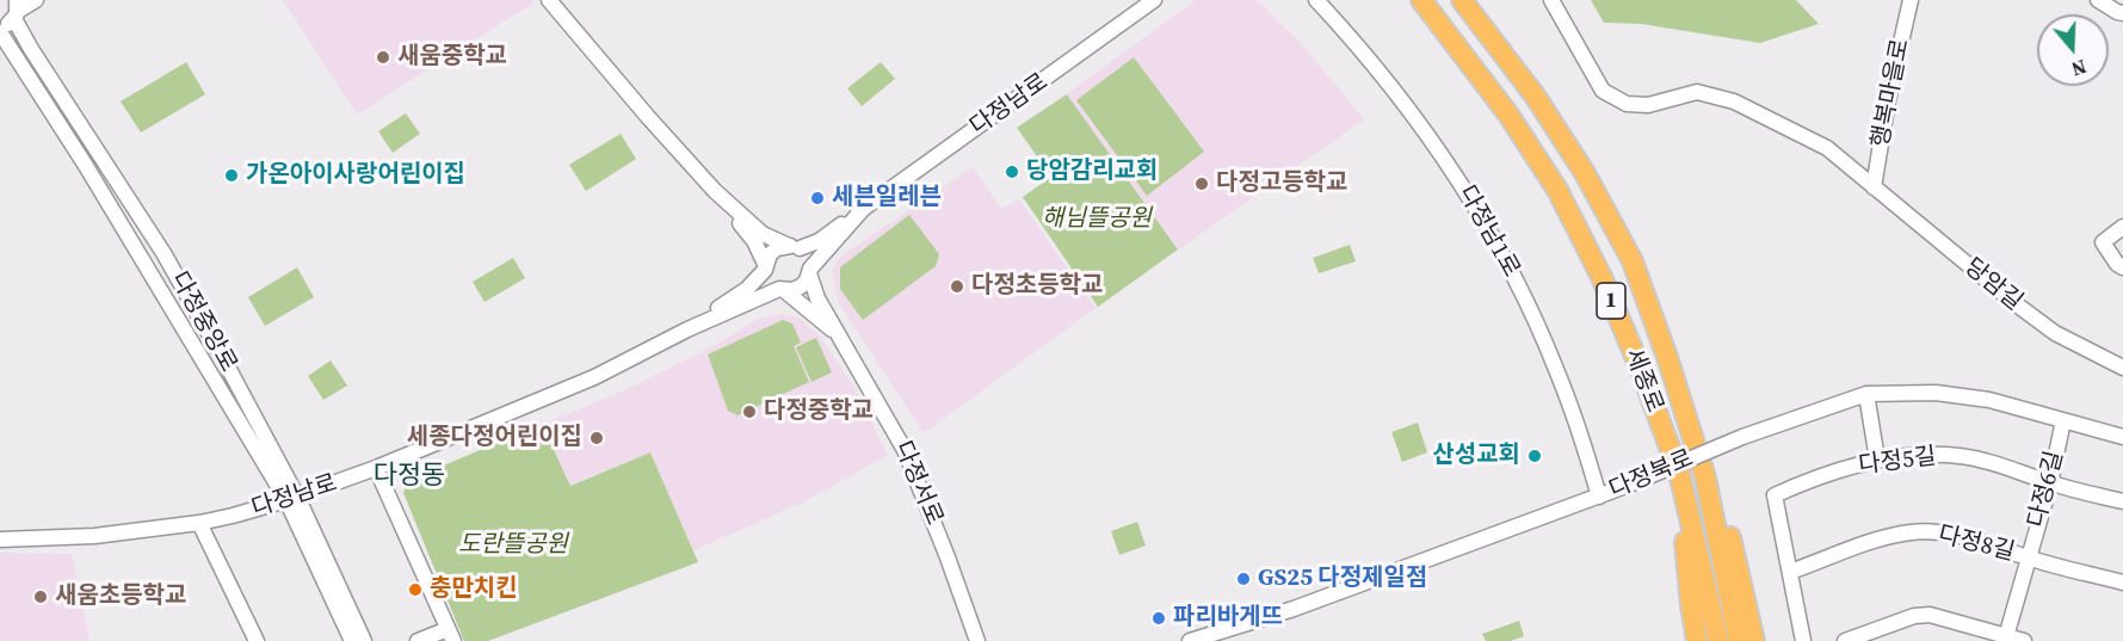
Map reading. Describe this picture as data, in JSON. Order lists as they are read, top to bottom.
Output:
{
  "streets": {
    "highway": ["1", "세종로"],
    "street": [
      "행복마을로",
      "다정남로",
      "다정남1로",
      "당암길",
      "다정중앙로",
      "다정5길",
      "다정북로",
      "다정서로",
      "다정6길",
      "다정8길"
    ]
  },
  "crossings": [
    ["행복마을로", "당암길"],
    ["다정남로", "다정중앙로"],
    ["다정남1로", "다정북로"],
    ["다정5길", "다정6길"],
    ["다정5길", "다정8길"],
    ["다정북로", "다정6길"],
    ["다정6길", "다정8길"]
  ],
  "districts": ["다정동"],
  "parks": ["해님뜰공원", "도란뜰공원"],
  "places": [
    "새움중학교",
    "당암감리교회",
    "가온아이사랑어린이집",
    "다정고등학교",
    "세븐일레븐",
    "다정초등학교",
    "다정중학교",
    "세종다정어린이집",
    "산성교회",
    "GS25 다정제일점",
    "충만치킨",
    "새움초등학교",
    "파리바게뜨"
  ],
  "north": "bottom"
}
